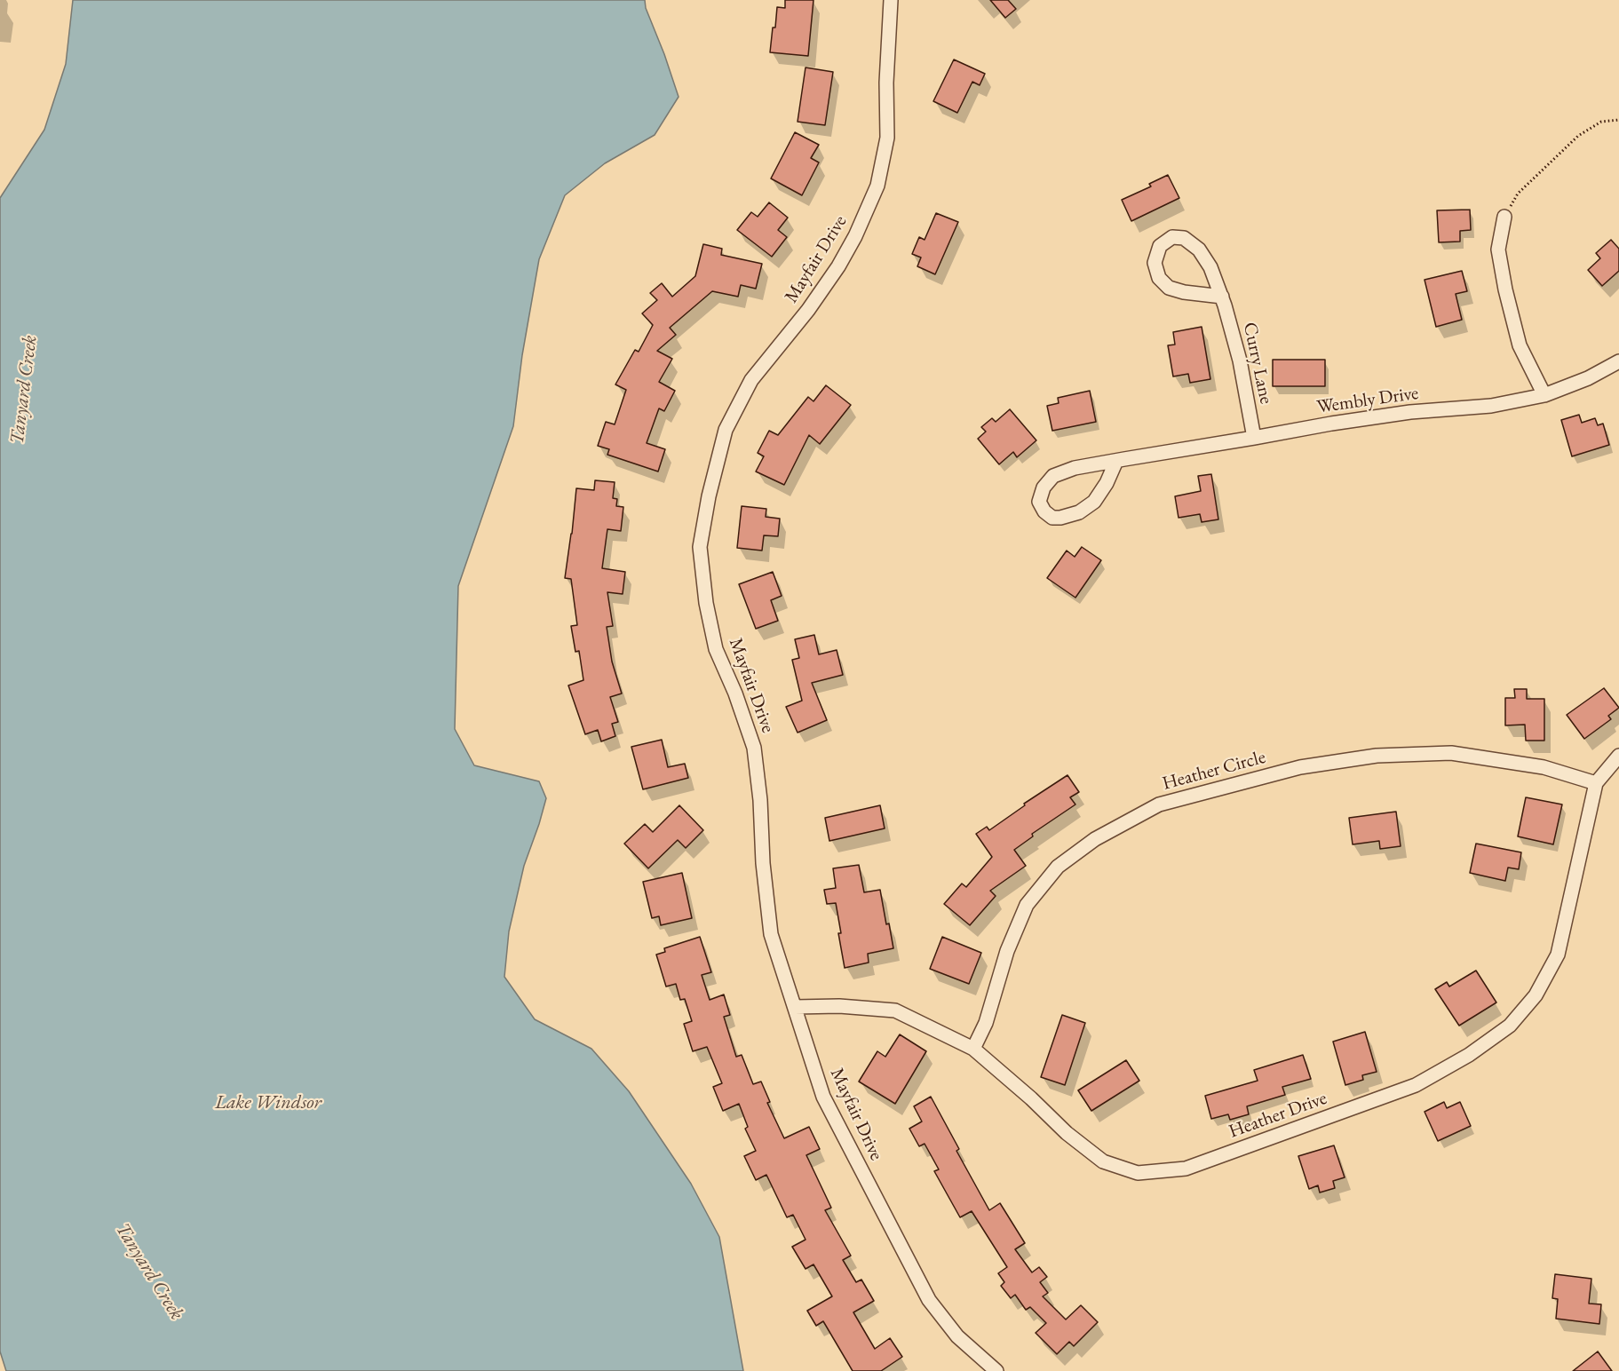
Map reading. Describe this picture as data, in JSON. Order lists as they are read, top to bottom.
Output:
{
  "streets": {
    "street": [
      "Mayfair Drive",
      "Curry Lane",
      "Wembly Drive",
      "Heather Circle",
      "Heather Drive"
    ]
  },
  "crossings": [
    ["Mayfair Drive", "Heather Drive"],
    ["Curry Lane", "Wembly Drive"],
    ["Heather Circle", "Heather Drive"]
  ],
  "water": ["Tanyard Creek", "Lake Windsor"]
}
